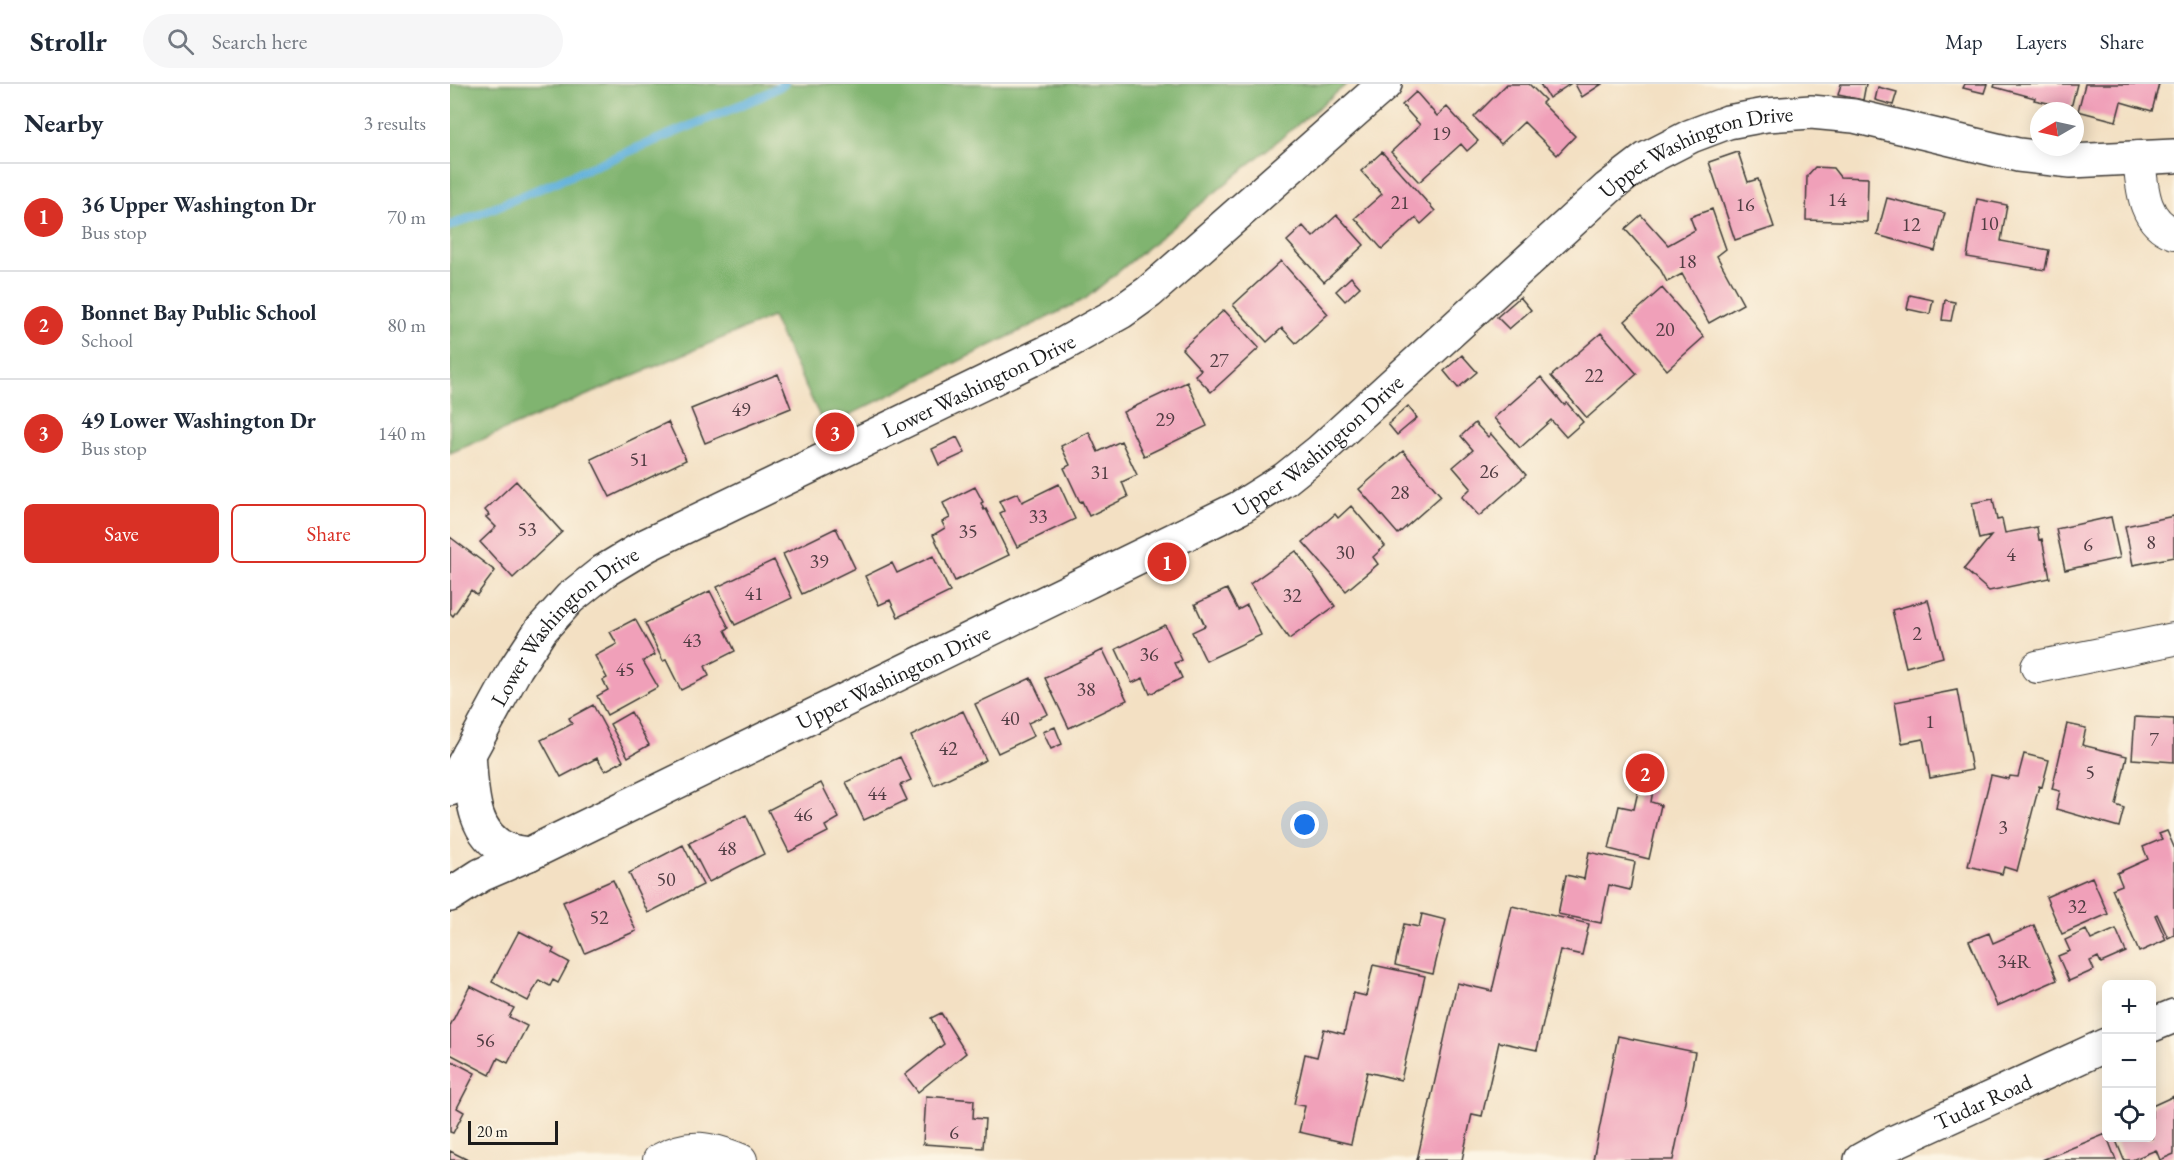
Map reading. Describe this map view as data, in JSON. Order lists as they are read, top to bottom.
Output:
{
  "streets": {
    "street": ["Upper Washington Drive", "Lower Washington Drive", "Tudar Road"]
  },
  "house_numbers": [
    "19",
    "14",
    "21",
    "16",
    "10",
    "12",
    "18",
    "20",
    "27",
    "22",
    "49",
    "29",
    "51",
    "26",
    "31",
    "28",
    "33",
    "53",
    "35",
    "8",
    "6",
    "30",
    "4",
    "39",
    "41",
    "32",
    "2",
    "43",
    "36",
    "45",
    "38",
    "40",
    "1",
    "7",
    "42",
    "5",
    "44",
    "46",
    "3",
    "48",
    "50",
    "32",
    "52",
    "34R",
    "56",
    "6"
  ],
  "scale_bar": "20 m",
  "north": "left",
  "page": {
    "header": "Strollr",
    "search": "Search here",
    "nav": ["Map", "Layers", "Share"],
    "heading": ["Nearby", "3 results"],
    "list": [
      {
        "mark": "1",
        "name": "36 Upper Washington Dr",
        "note": "Bus stop",
        "value": "70 m"
      },
      {
        "mark": "2",
        "name": "Bonnet Bay Public School",
        "note": "School",
        "value": "80 m"
      },
      {
        "mark": "3",
        "name": "49 Lower Washington Dr",
        "note": "Bus stop",
        "value": "140 m"
      }
    ],
    "pins": ["3", "1", "2"],
    "buttons": ["Save", "Share"],
    "map_buttons": ["+", "−"],
    "scale": "20 m"
  }
}
